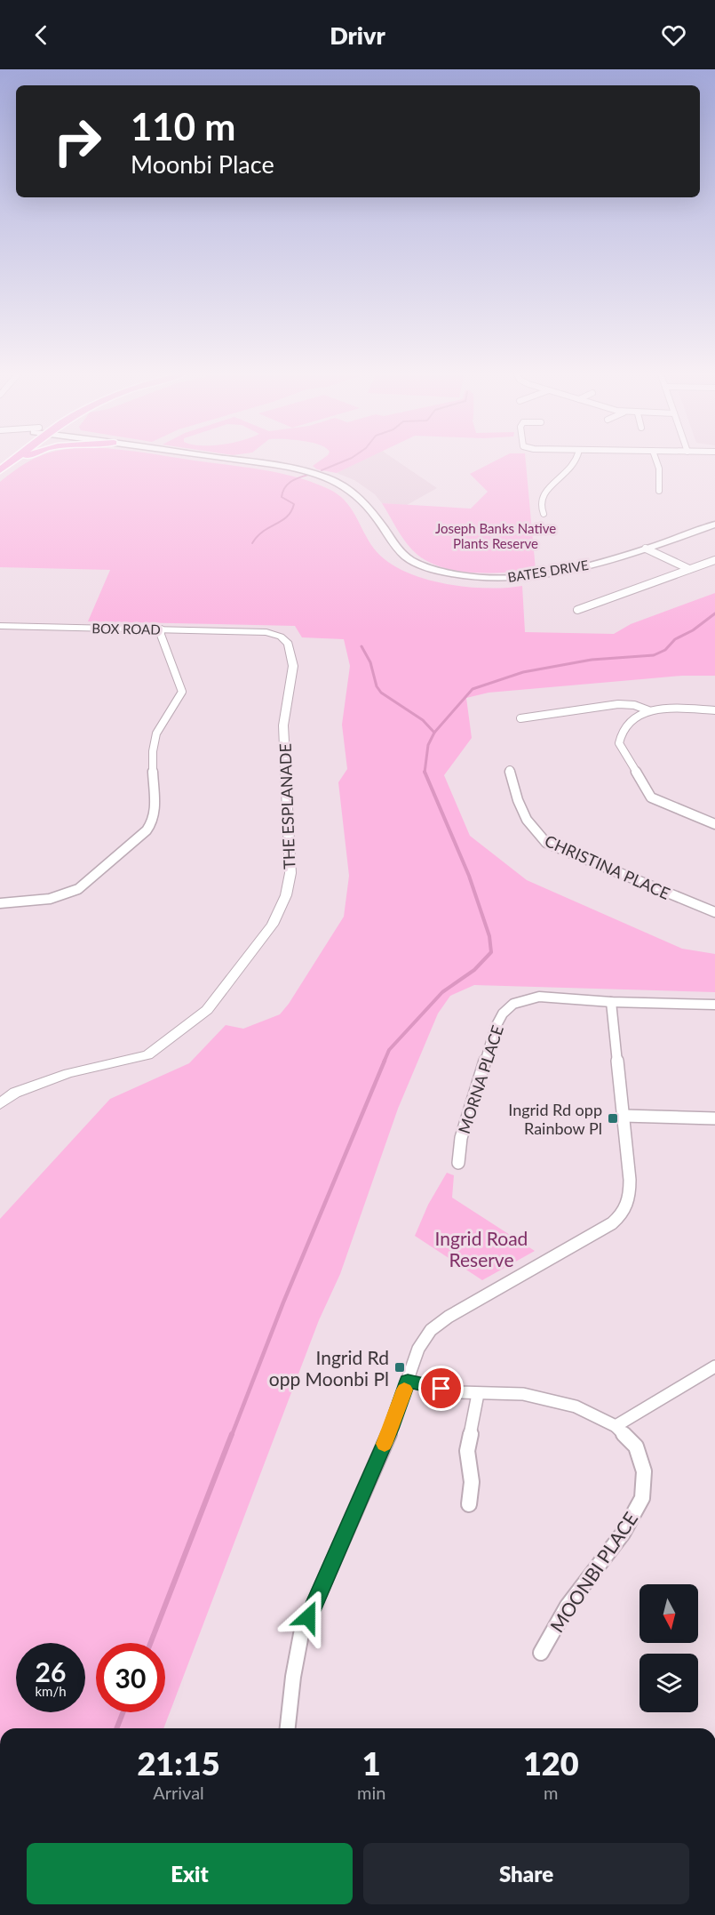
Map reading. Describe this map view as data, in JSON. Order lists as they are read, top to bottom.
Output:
{
  "streets": {
    "main road": ["BATES DRIVE"],
    "street": [
      "BOX ROAD",
      "THE ESPLANADE",
      "CHRISTINA PLACE",
      "MORNA PLACE",
      "MOONBI PLACE"
    ]
  },
  "crossings": [
    ["BOX ROAD", "THE ESPLANADE"]
  ],
  "parks": ["Joseph Banks Native Plants Reserve", "Ingrid Road Reserve"],
  "places": {
    "transit": ["Ingrid Rd opp Rainbow Pl", "Ingrid Rd opp Moonbi Pl"]
  },
  "north": "bottom",
  "page": {
    "header": "Drivr",
    "turn": ["110 m", "Moonbi Place"],
    "speed": "26 km/h",
    "limit": "30",
    "eta": [
      "21:15",
      "Arrival",
      "1",
      "min",
      "120",
      "m"
    ],
    "buttons": ["Exit", "Share"]
  }
}
